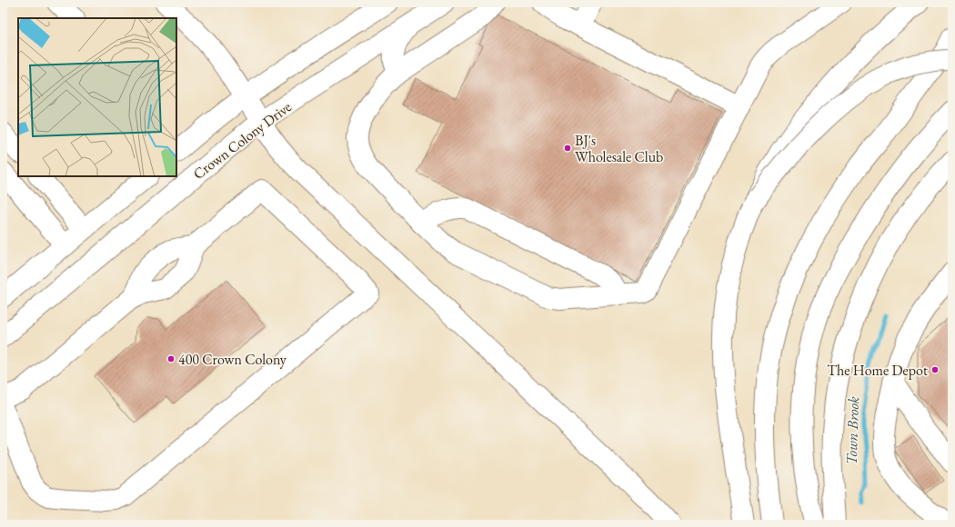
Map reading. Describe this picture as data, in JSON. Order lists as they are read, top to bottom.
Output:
{
  "streets": {
    "main road": ["Crown Colony Drive"]
  },
  "water": ["Town Brook"],
  "places": ["BJ's Wholesale Club", "400 Crown Colony", "The Home Depot"]
}
